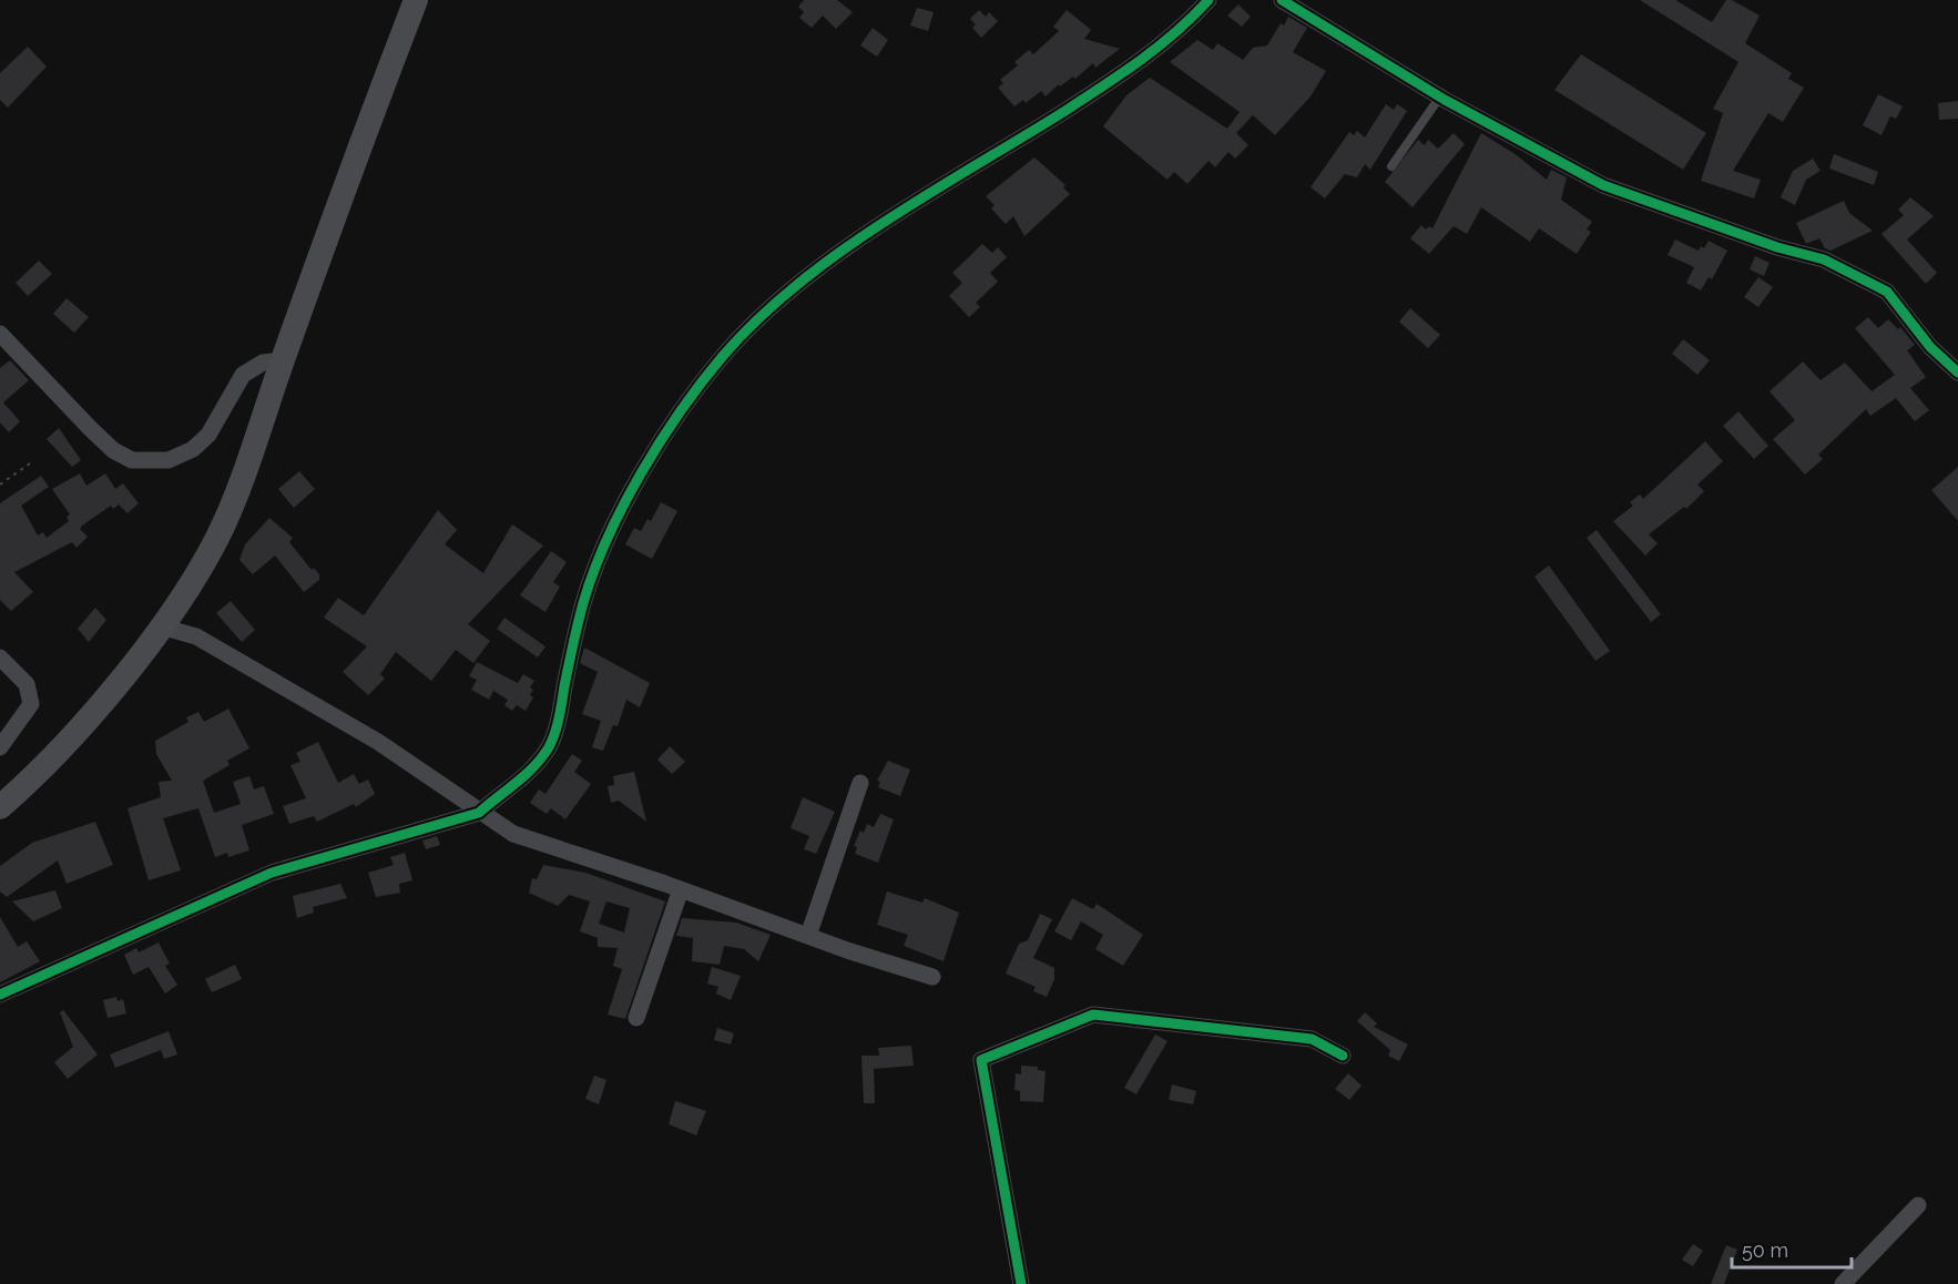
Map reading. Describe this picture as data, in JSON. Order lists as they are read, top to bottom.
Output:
{
  "scale_bar": "50 m"
}
